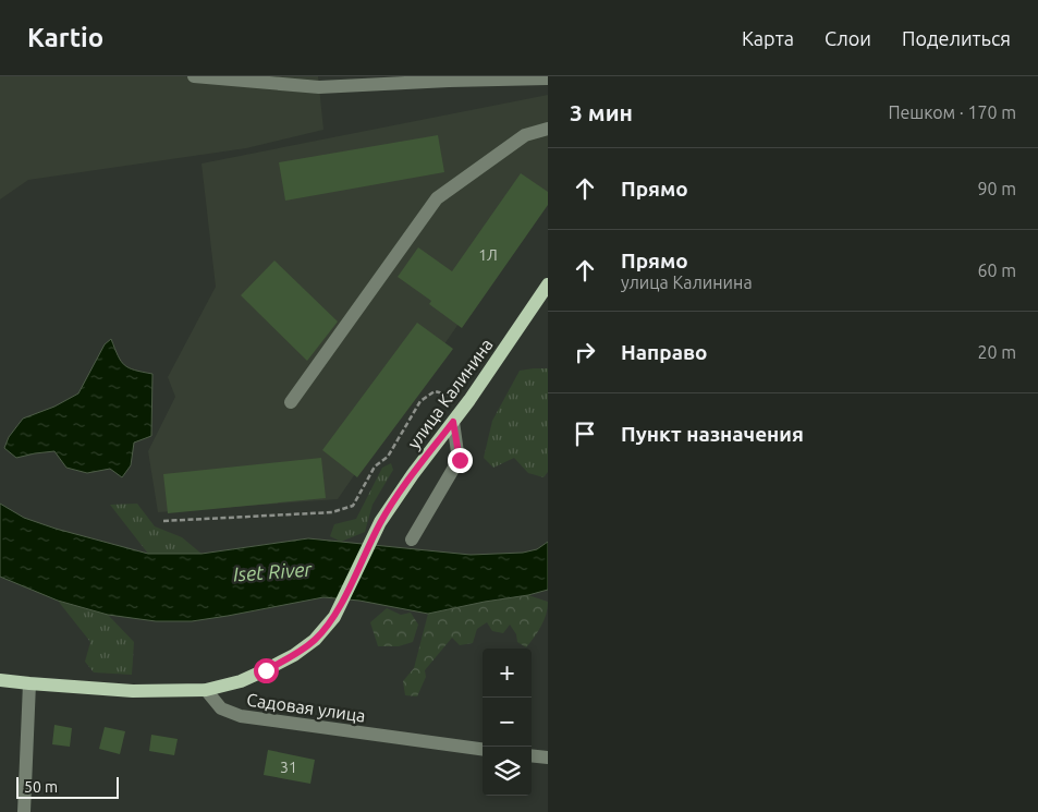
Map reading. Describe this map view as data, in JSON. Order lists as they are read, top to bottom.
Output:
{
  "streets": {
    "main road": ["улица Калинина"],
    "street": ["Садовая улица"]
  },
  "crossings": [
    ["улица Калинина", "Садовая улица"]
  ],
  "water": ["Iset River"],
  "house_numbers": ["1Л", "31"],
  "scale_bar": "50 m",
  "page": {
    "header": "Kartio",
    "nav": ["Карта", "Слои", "Поделиться"],
    "heading": ["3 мин", "Пешком · 170 m"],
    "list": [
      ["Прямо", "90 m"],
      ["Прямо", "улица Калинина", "60 m"],
      ["Направо", "20 m"],
      "Пункт назначения"
    ],
    "map_buttons": ["+", "−"],
    "scale": "50 m"
  }
}
